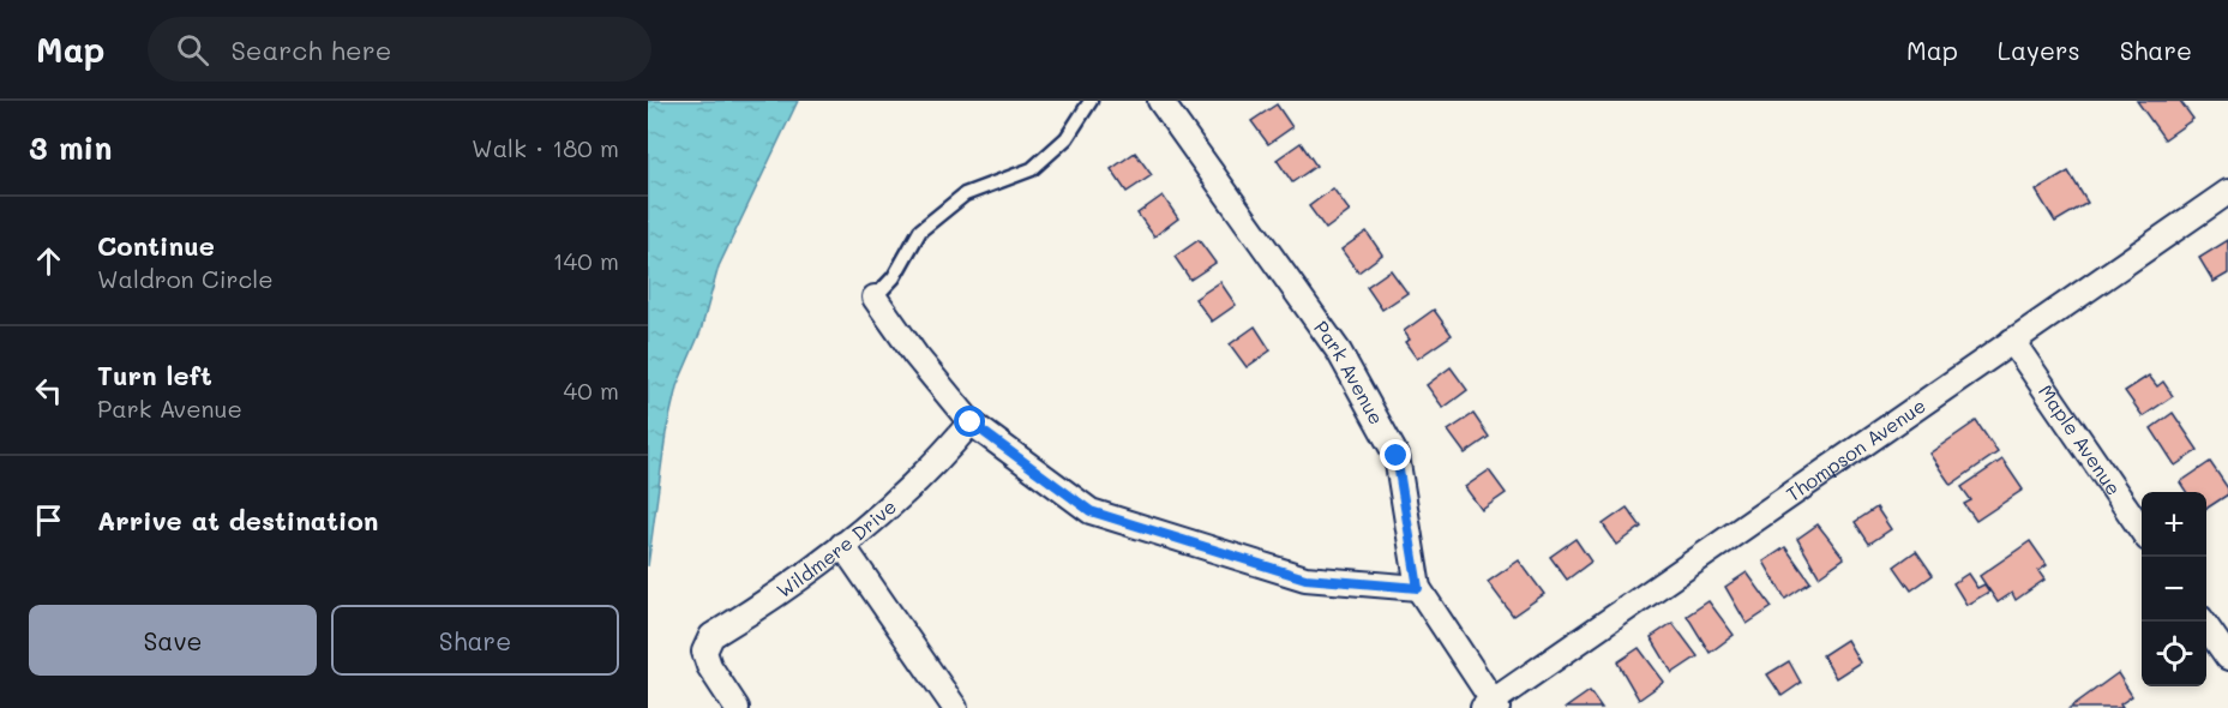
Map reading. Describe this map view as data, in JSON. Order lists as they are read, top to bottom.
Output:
{
  "streets": {
    "street": [
      "Park Avenue",
      "Maple Avenue",
      "Thompson Avenue",
      "Wildmere Drive"
    ]
  },
  "crossings": [
    ["Park Avenue", "Thompson Avenue"],
    ["Maple Avenue", "Thompson Avenue"]
  ],
  "page": {
    "header": "Map",
    "search": "Search here",
    "nav": ["Map", "Layers", "Share"],
    "heading": ["3 min", "Walk · 180 m"],
    "list": [
      ["Continue", "Waldron Circle", "140 m"],
      ["Turn left", "Park Avenue", "40 m"],
      "Arrive at destination"
    ],
    "map_buttons": ["+", "−"],
    "buttons": ["Save", "Share"]
  }
}
